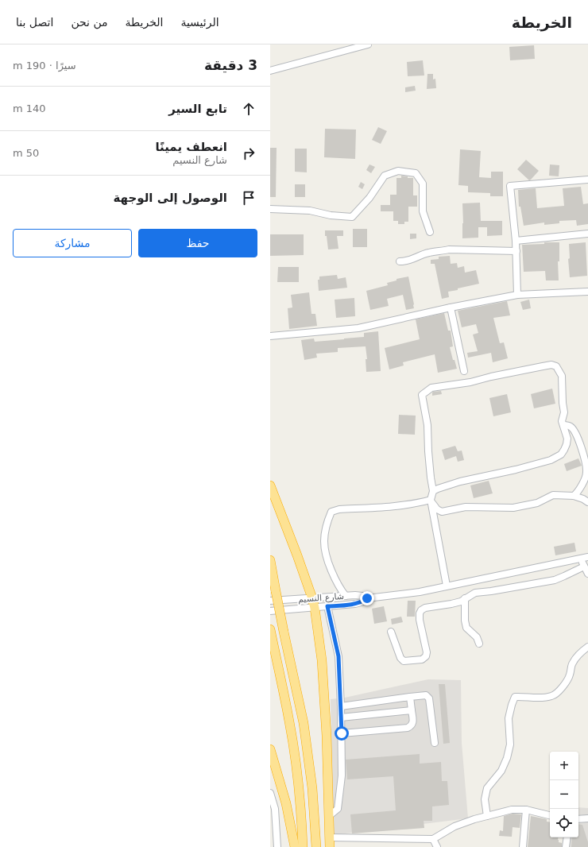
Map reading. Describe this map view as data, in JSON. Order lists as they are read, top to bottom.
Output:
{
  "streets": {
    "street": ["شارع النسيم"]
  },
  "page": {
    "header": "الخريطة",
    "nav": [
      "الرئيسية",
      "الخريطة",
      "من نحن",
      "اتصل بنا"
    ],
    "heading": ["3 دقيقة", "سيرًا · 190 m"],
    "list": [
      ["تابع السير", "140 m"],
      ["انعطف يمينًا", "شارع النسيم", "50 m"],
      "الوصول إلى الوجهة"
    ],
    "buttons": ["حفظ", "مشاركة"],
    "map_buttons": ["+", "−"]
  }
}
